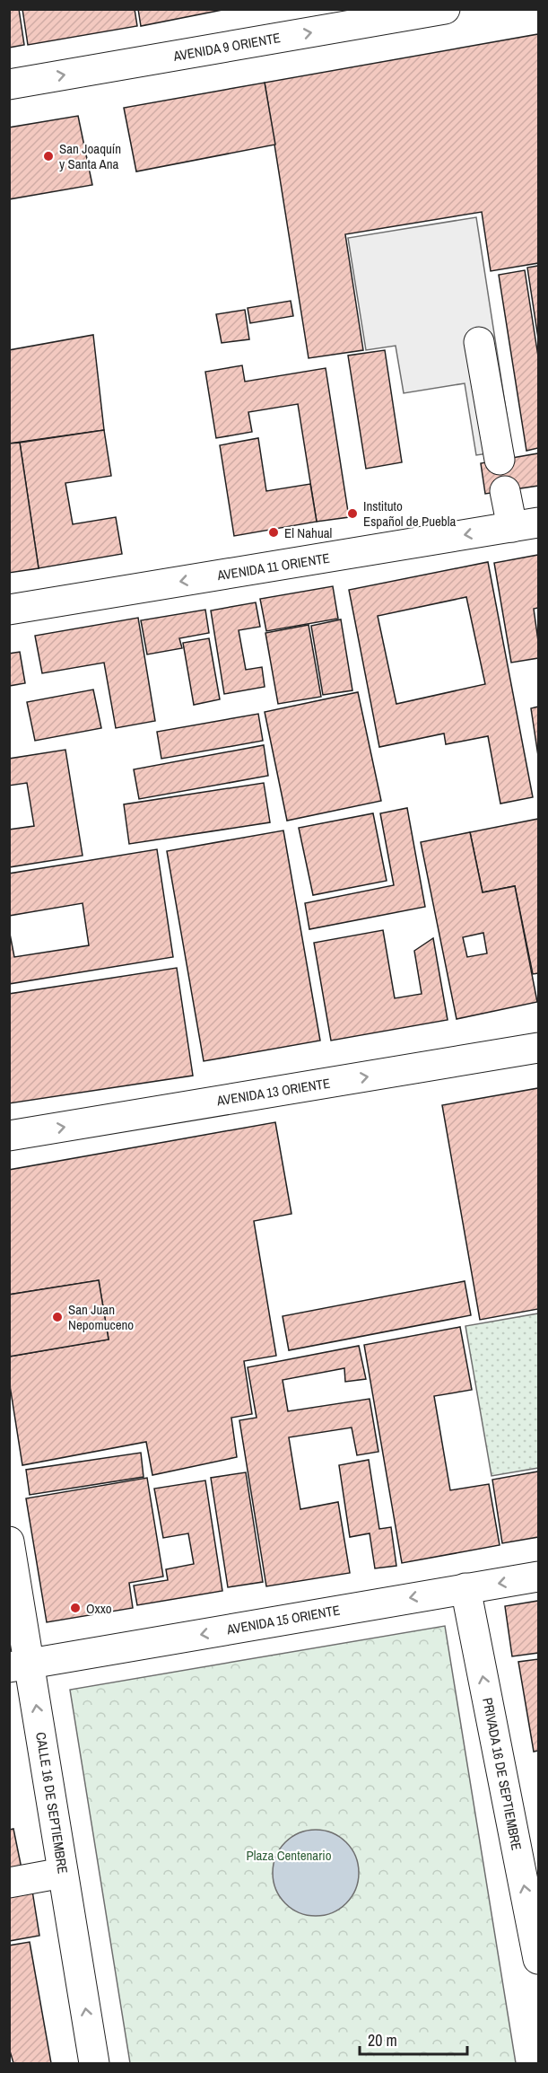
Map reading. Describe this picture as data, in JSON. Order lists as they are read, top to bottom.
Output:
{
  "streets": {
    "street": [
      "AVENIDA 9 ORIENTE",
      "AVENIDA 11 ORIENTE",
      "AVENIDA 13 ORIENTE",
      "AVENIDA 15 ORIENTE",
      "PRIVADA 16 DE SEPTIEMBRE",
      "CALLE 16 DE SEPTIEMBRE"
    ]
  },
  "crossings": [
    ["AVENIDA 15 ORIENTE", "PRIVADA 16 DE SEPTIEMBRE"],
    ["AVENIDA 15 ORIENTE", "CALLE 16 DE SEPTIEMBRE"]
  ],
  "one_way": [
    "AVENIDA 9 ORIENTE",
    "AVENIDA 11 ORIENTE",
    "AVENIDA 13 ORIENTE",
    "AVENIDA 15 ORIENTE",
    "PRIVADA 16 DE SEPTIEMBRE",
    "CALLE 16 DE SEPTIEMBRE"
  ],
  "parks": ["Plaza Centenario"],
  "places": [
    "San Joaquín y Santa Ana",
    "Instituto Español de Puebla",
    "El Nahual",
    "San Juan Nepomuceno",
    "Oxxo"
  ],
  "scale_bar": "20 m"
}
